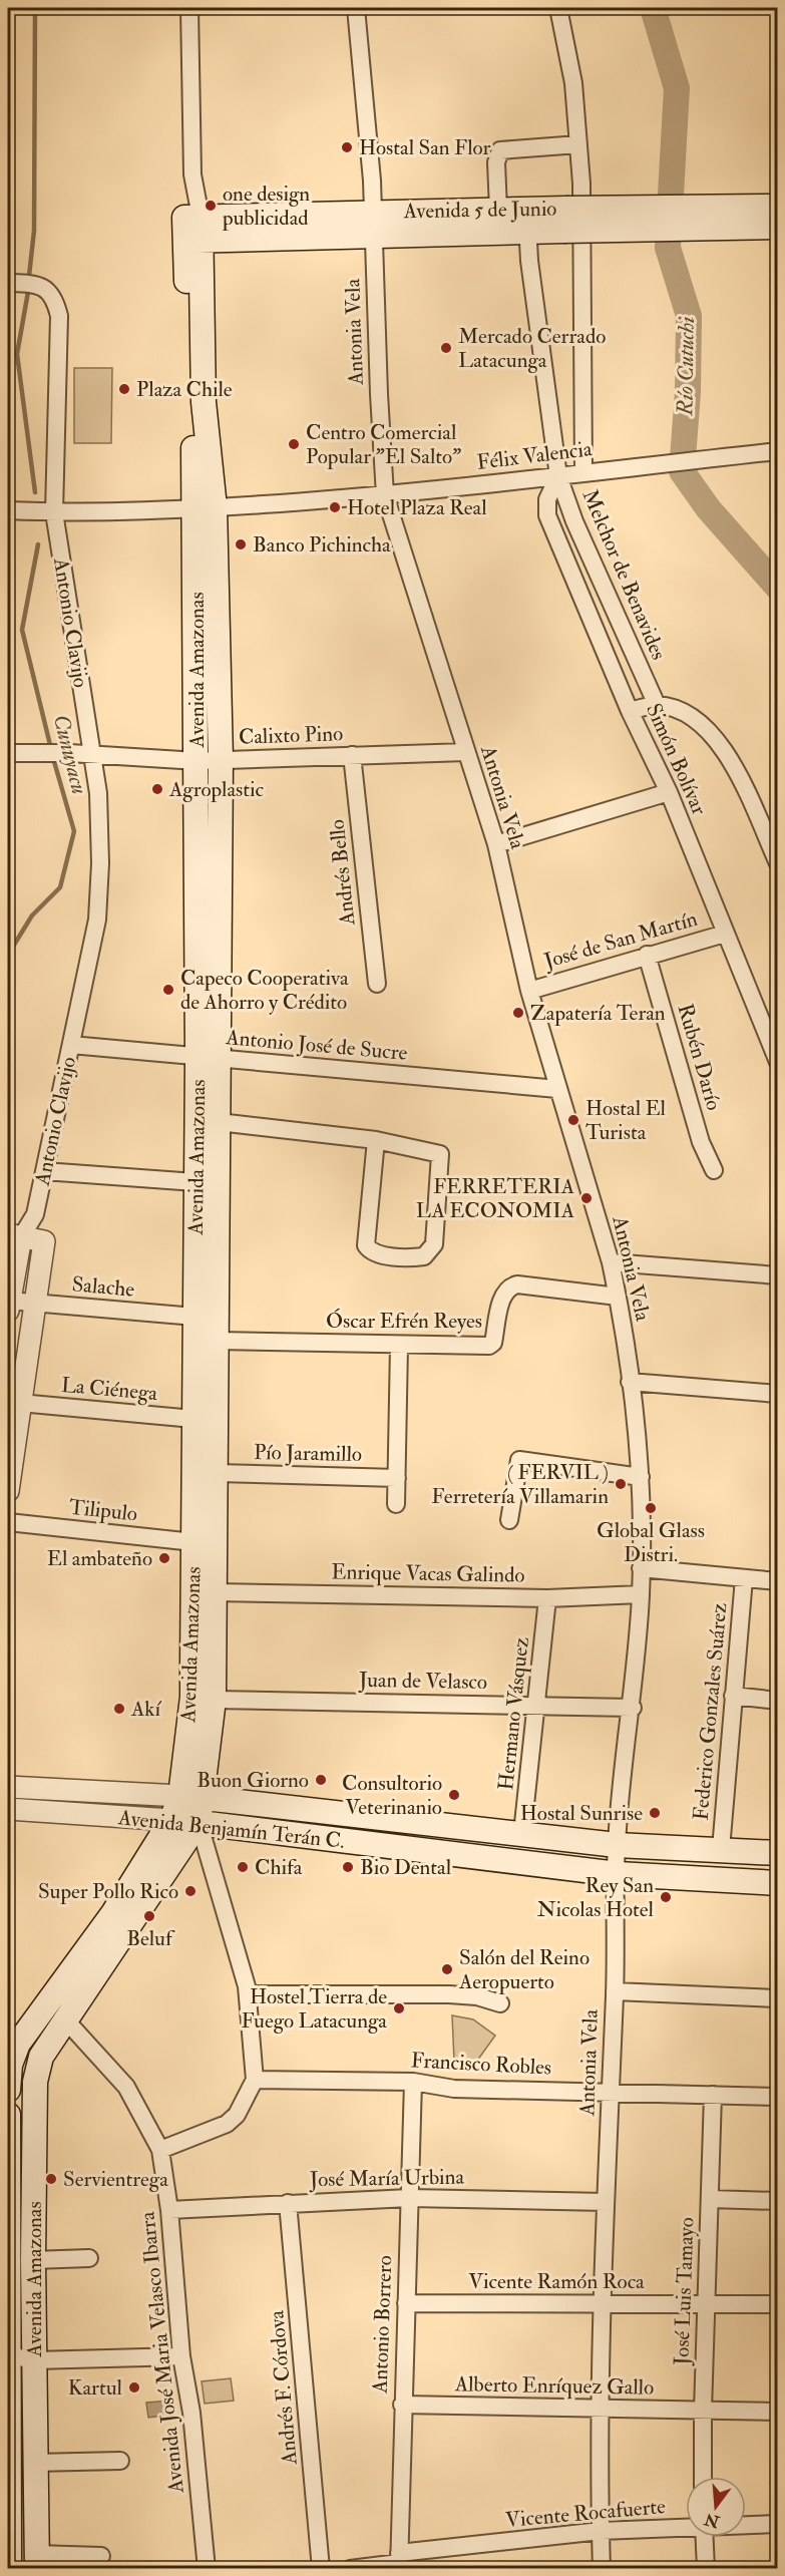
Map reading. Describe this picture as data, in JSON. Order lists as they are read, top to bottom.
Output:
{
  "streets": {
    "main road": ["Avenida 5 de Junio", "Avenida Amazonas", "Avenida Benjamín Terán C."],
    "street": [
      "Antonia Vela",
      "Félix Valencia",
      "Melchor de Benavides",
      "Antonio Clavijo",
      "Calixto Pino",
      "Simón Bolívar",
      "Andrés Bello",
      "José de San Martín",
      "Antonio José de Sucre",
      "Rubén Darío",
      "Salache",
      "Óscar Efrén Reyes",
      "La Ciénega",
      "Pío Jaramillo",
      "Tilipulo",
      "Enrique Vacas Galindo",
      "Juan de Velasco",
      "Federico Gonzales Suárez",
      "Hermano Vásquez",
      "Francisco Robles",
      "José María Urbina",
      "Vicente Ramón Roca",
      "José Luis Tamayo",
      "Antonio Borrero",
      "Avenida José Maria Velasco Ibarra",
      "Alberto Enríquez Gallo",
      "Andrés F. Córdova",
      "Vicente Rocafuerte"
    ]
  },
  "crossings": [
    ["Avenida 5 de Junio", "Antonia Vela"],
    ["Avenida 5 de Junio", "Melchor de Benavides"],
    ["Avenida 5 de Junio", "Avenida Amazonas"],
    ["Antonia Vela", "Félix Valencia"],
    ["Antonia Vela", "Calixto Pino"],
    ["Antonia Vela", "José de San Martín"],
    ["Antonia Vela", "Antonio José de Sucre"],
    ["Antonia Vela", "Óscar Efrén Reyes"],
    ["Antonia Vela", "Enrique Vacas Galindo"],
    ["Antonia Vela", "Juan de Velasco"],
    ["Antonia Vela", "Avenida Benjamín Terán C."],
    ["Antonia Vela", "Francisco Robles"],
    ["Antonia Vela", "José María Urbina"],
    ["Antonia Vela", "Vicente Ramón Roca"],
    ["Antonia Vela", "Alberto Enríquez Gallo"],
    ["Antonia Vela", "Vicente Rocafuerte"],
    ["Félix Valencia", "Melchor de Benavides"],
    ["Félix Valencia", "Antonio Clavijo"],
    ["Félix Valencia", "Avenida Amazonas"],
    ["Félix Valencia", "Simón Bolívar"],
    ["Melchor de Benavides", "Simón Bolívar"],
    ["Antonio Clavijo", "Calixto Pino"],
    ["Antonio Clavijo", "Antonio José de Sucre"],
    ["Antonio Clavijo", "Salache"],
    ["Antonio Clavijo", "La Ciénega"],
    ["Avenida Amazonas", "Calixto Pino"],
    ["Avenida Amazonas", "Antonio José de Sucre"],
    ["Avenida Amazonas", "Salache"],
    ["Avenida Amazonas", "Óscar Efrén Reyes"],
    ["Avenida Amazonas", "La Ciénega"],
    ["Avenida Amazonas", "Pío Jaramillo"],
    ["Avenida Amazonas", "Tilipulo"],
    ["Avenida Amazonas", "Enrique Vacas Galindo"],
    ["Avenida Amazonas", "Juan de Velasco"],
    ["Avenida Amazonas", "Avenida Benjamín Terán C."],
    ["Avenida Amazonas", "Avenida José Maria Velasco Ibarra"],
    ["Calixto Pino", "Andrés Bello"],
    ["Simón Bolívar", "José de San Martín"],
    ["José de San Martín", "Rubén Darío"],
    ["Enrique Vacas Galindo", "Hermano Vásquez"],
    ["Juan de Velasco", "Hermano Vásquez"],
    ["Federico Gonzales Suárez", "Avenida Benjamín Terán C."],
    ["Hermano Vásquez", "Avenida Benjamín Terán C."],
    ["Francisco Robles", "José Luis Tamayo"],
    ["Francisco Robles", "Antonio Borrero"],
    ["José María Urbina", "Antonio Borrero"],
    ["José María Urbina", "Avenida José Maria Velasco Ibarra"],
    ["José María Urbina", "Andrés F. Córdova"],
    ["Vicente Ramón Roca", "José Luis Tamayo"],
    ["Vicente Ramón Roca", "Antonio Borrero"],
    ["José Luis Tamayo", "Alberto Enríquez Gallo"],
    ["Antonio Borrero", "Alberto Enríquez Gallo"],
    ["Antonio Borrero", "Vicente Rocafuerte"]
  ],
  "water": ["Río Cutuchi", "Cunuyacu"],
  "places": [
    "Hostal San Flor",
    "one design publicidad",
    "Mercado Cerrado Latacunga",
    "Plaza Chile",
    "Centro Comercial Popular \"El Salto\"",
    "Hotel Plaza Real",
    "Banco Pichincha",
    "Agroplastic",
    "Capeco Cooperativa de Ahorro y Crédito",
    "Zapatería Teran",
    "Hostal El Turista",
    "FERRETERIA LA ECONOMIA",
    "( FERVIL ) Ferretería Villamarin",
    "Global Glass Distri.",
    "El ambateño",
    "Akí",
    "Buon Giorno",
    "Consultorio Veterinanio",
    "Hostal Sunrise",
    "Chifa",
    "Bio Dental",
    "Super Pollo Rico",
    "Rey San Nicolas Hotel",
    "Beluf",
    "Salón del Reino Aeropuerto",
    "Hostel Tierra de Fuego Latacunga",
    "Servientrega",
    "Kartul"
  ],
  "north": "bottom"
}
